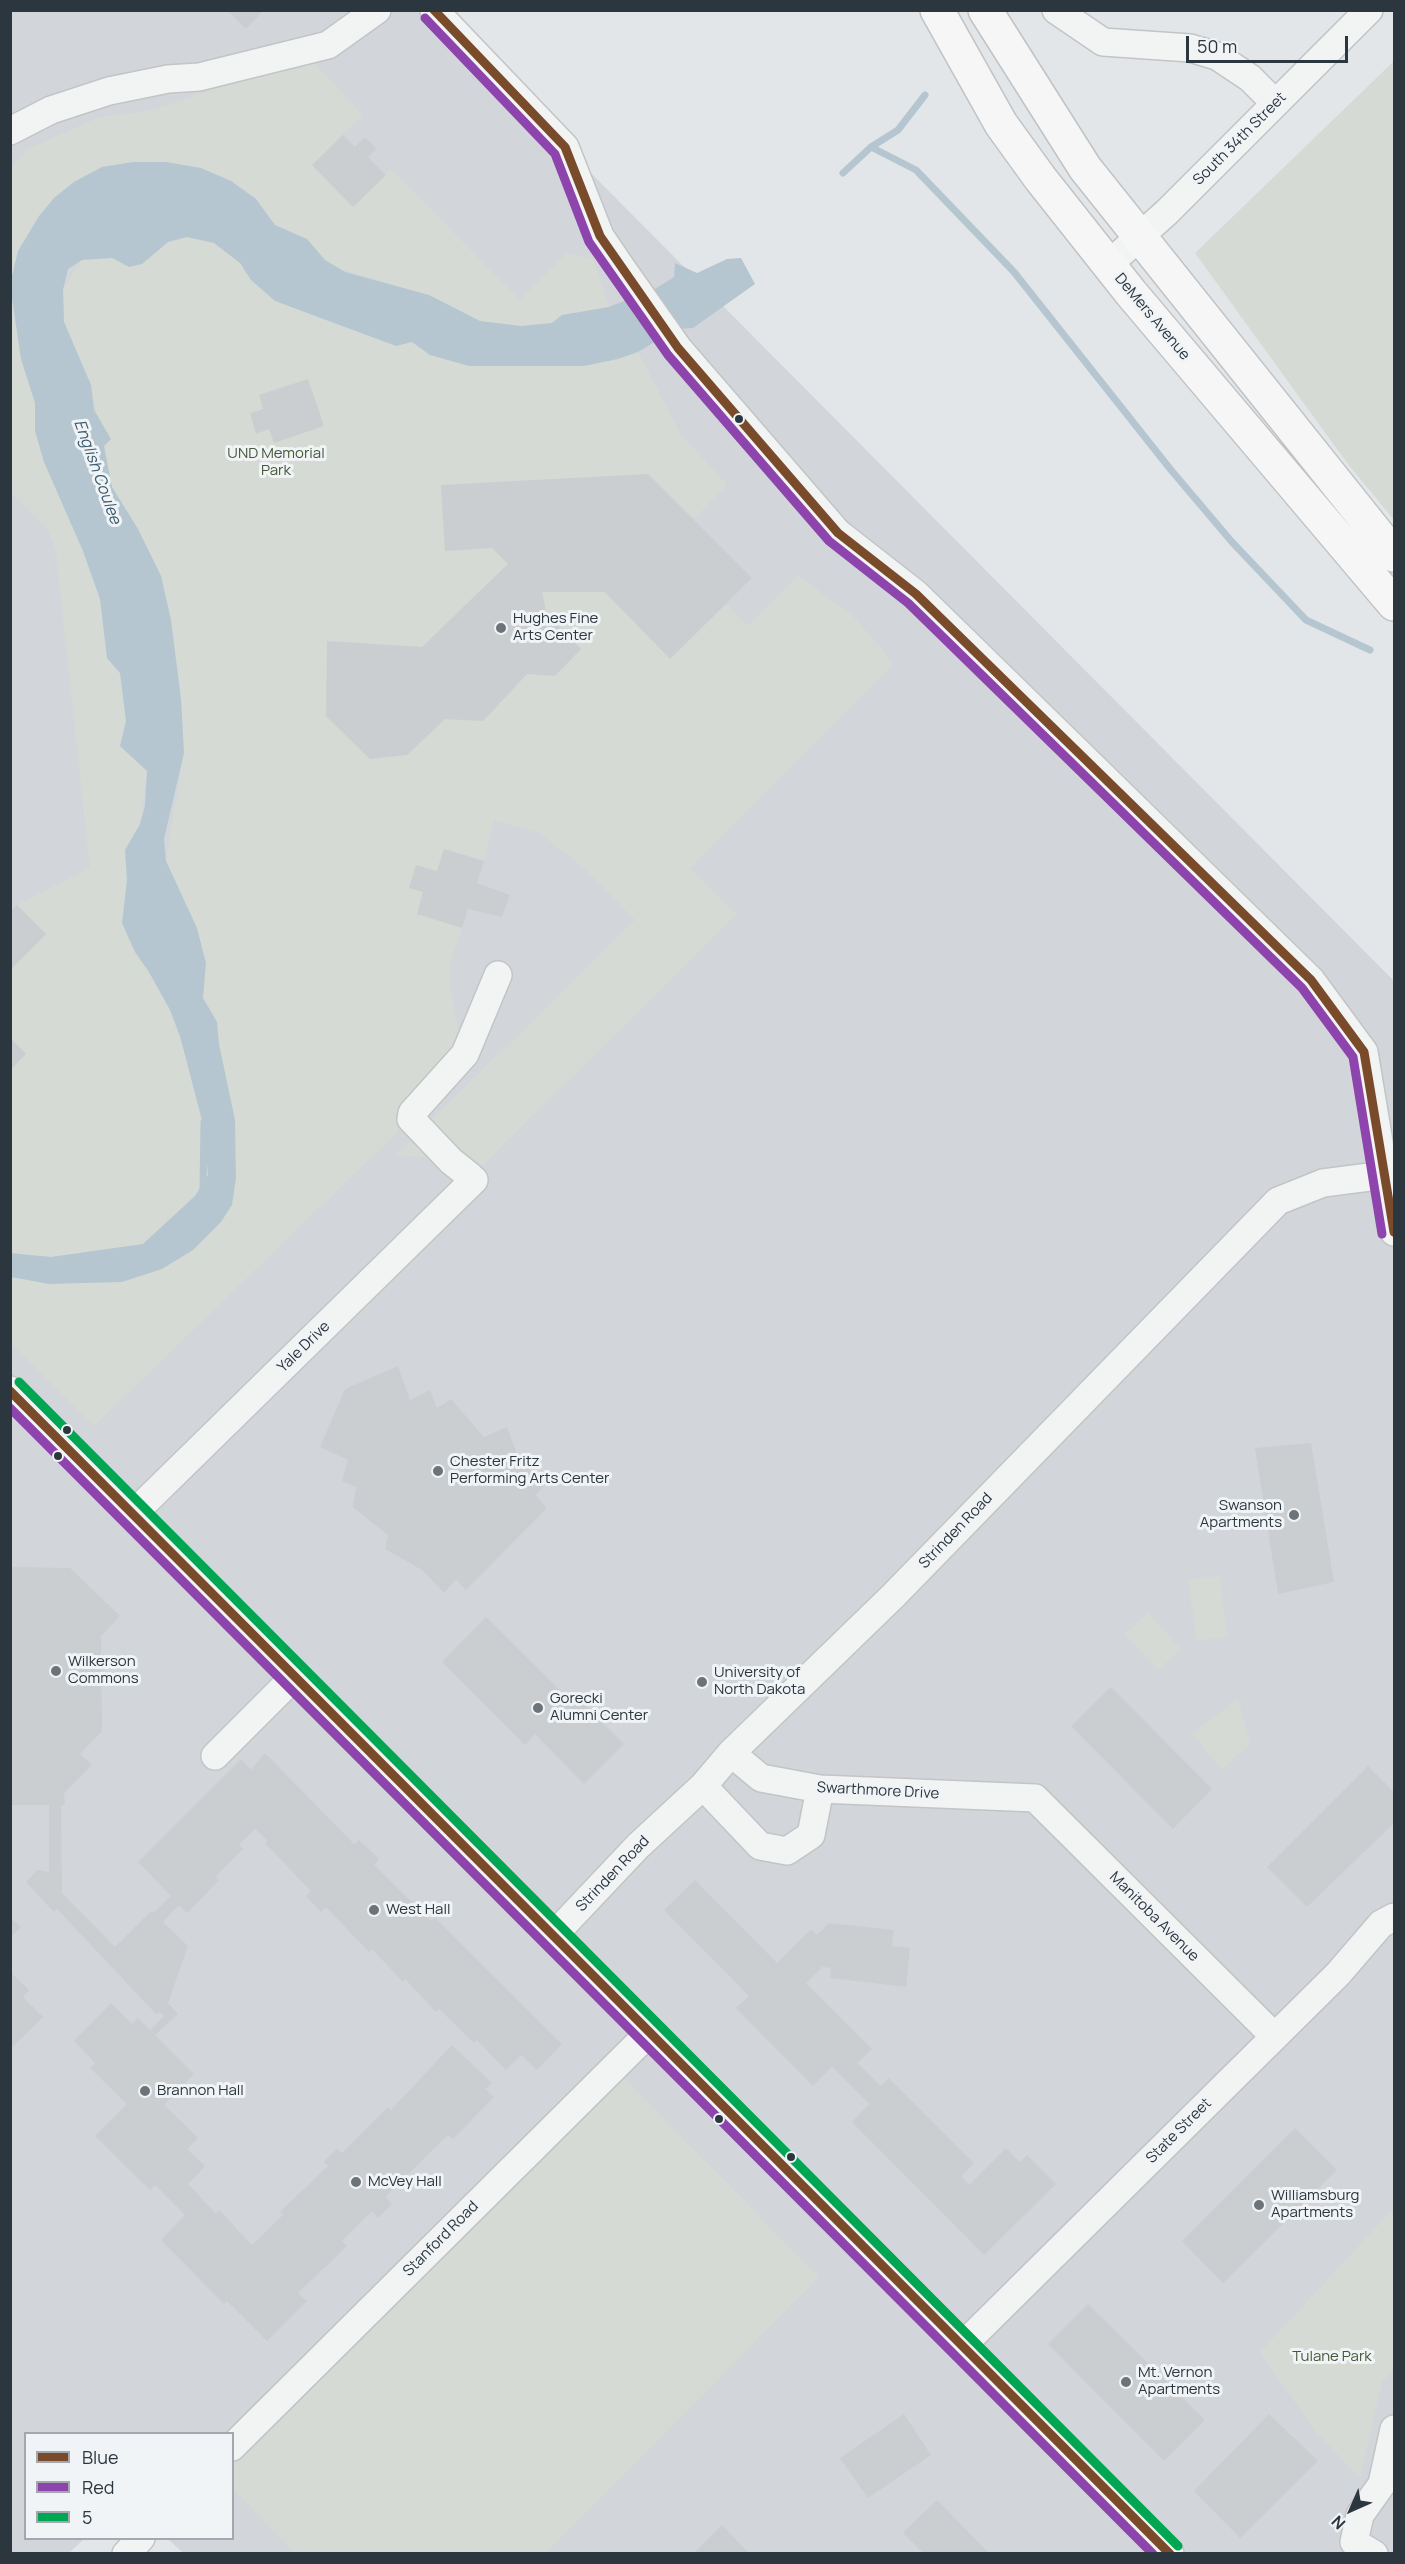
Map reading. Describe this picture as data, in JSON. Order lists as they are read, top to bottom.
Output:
{
  "streets": {
    "main road": ["DeMers Avenue"],
    "street": [
      "South 34th Street",
      "Yale Drive",
      "Strinden Road",
      "Swarthmore Drive",
      "Manitoba Avenue",
      "State Street",
      "Stanford Road"
    ]
  },
  "crossings": [
    ["South 34th Street", "DeMers Avenue"],
    ["Strinden Road", "Swarthmore Drive"],
    ["Swarthmore Drive", "Manitoba Avenue"],
    ["Manitoba Avenue", "State Street"]
  ],
  "water": ["English Coulee"],
  "parks": ["UND Memorial Park", "Tulane Park"],
  "places": [
    "Hughes Fine Arts Center",
    "Chester Fritz Performing Arts Center",
    "Swanson Apartments",
    "Wilkerson Commons",
    "University of North Dakota",
    "Gorecki Alumni Center",
    "West Hall",
    "Brannon Hall",
    "McVey Hall",
    "Williamsburg Apartments",
    "Mt. Vernon Apartments"
  ],
  "lines": ["transit line Blue", "transit line Red", "transit line 5"],
  "legend": ["Blue", "Red", "5"],
  "scale_bar": "50 m",
  "north": "bottom left"
}
